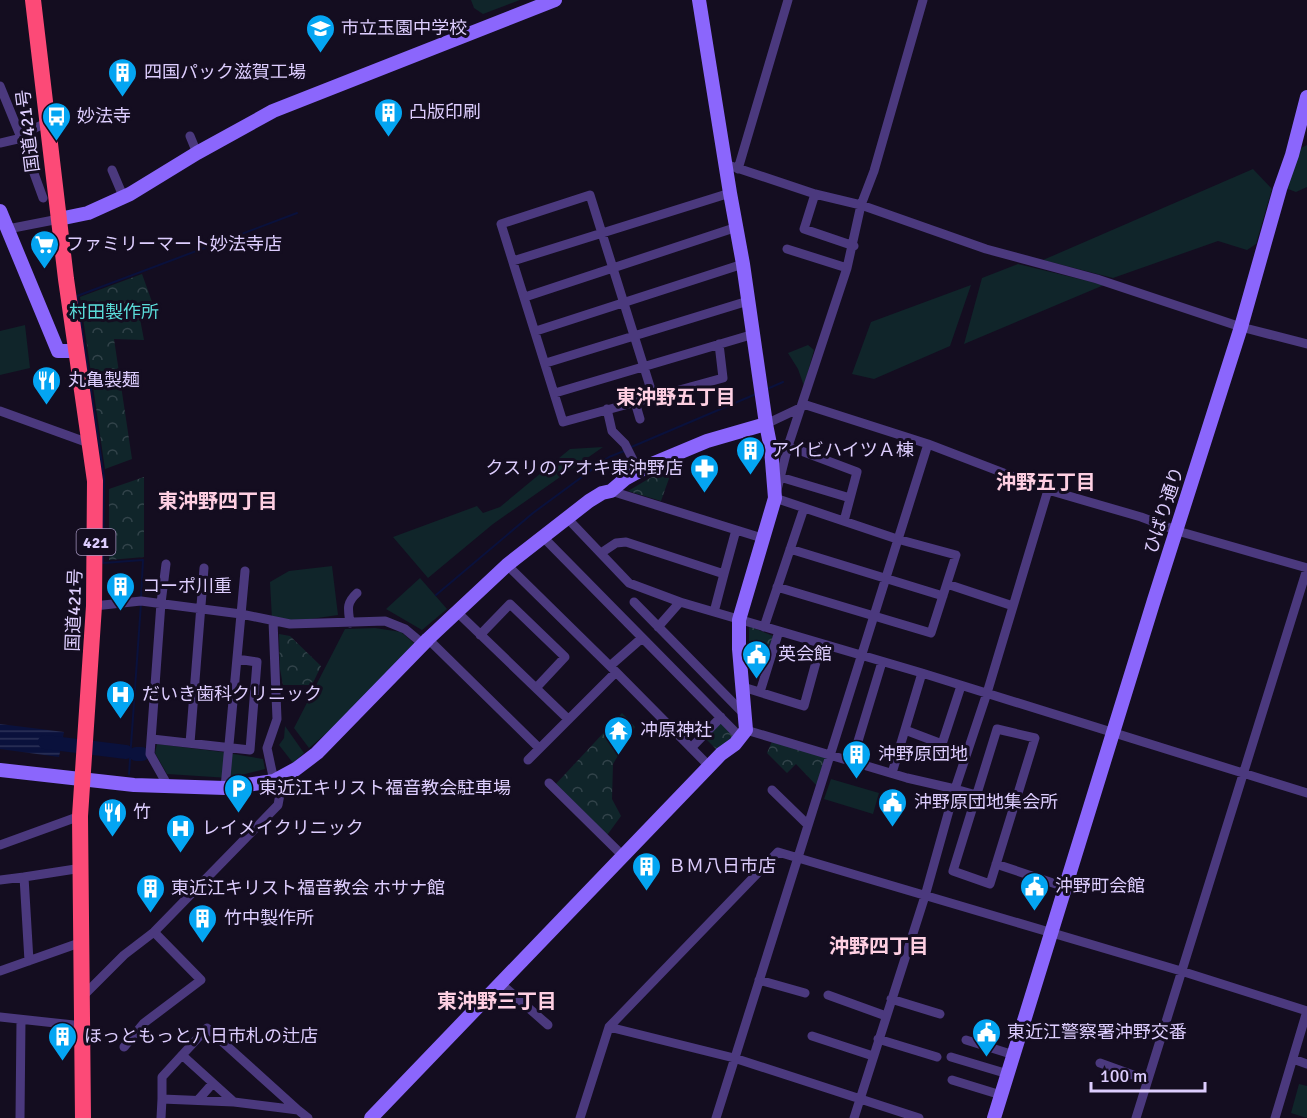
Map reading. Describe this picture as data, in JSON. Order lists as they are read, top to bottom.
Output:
{
  "streets": {
    "highway": ["国道421号", "421"],
    "street": ["ひばり通り"]
  },
  "districts": [
    "東沖野五丁目",
    "沖野五丁目",
    "東沖野四丁目",
    "沖野四丁目",
    "東沖野三丁目"
  ],
  "parks": ["村田製作所"],
  "places": {
    "school or university": ["市立玉園中学校"],
    "building": [
      "四国パック滋賀工場",
      "凸版印刷",
      "アイビハイツＡ棟",
      "コーポ川重",
      "沖野原団地",
      "ＢＭ八日市店",
      "東近江キリスト福音教会 ホサナ館",
      "竹中製作所",
      "ほっともっと八日市札の辻店"
    ],
    "bus stop": ["妙法寺"],
    "supermarket": ["ファミリーマート妙法寺店"],
    "restaurant": ["丸亀製麺", "竹"],
    "pharmacy": ["クスリのアオキ東沖野店"],
    "public building": [
      "英会館",
      "沖野原団地集会所",
      "沖野町会館",
      "東近江警察署沖野交番"
    ],
    "hospital": ["だいき歯科クリニック", "レイメイクリニック"],
    "temple": ["冲原神社"],
    "parking": ["東近江キリスト福音教会駐車場"]
  },
  "scale_bar": "100 m"
}
